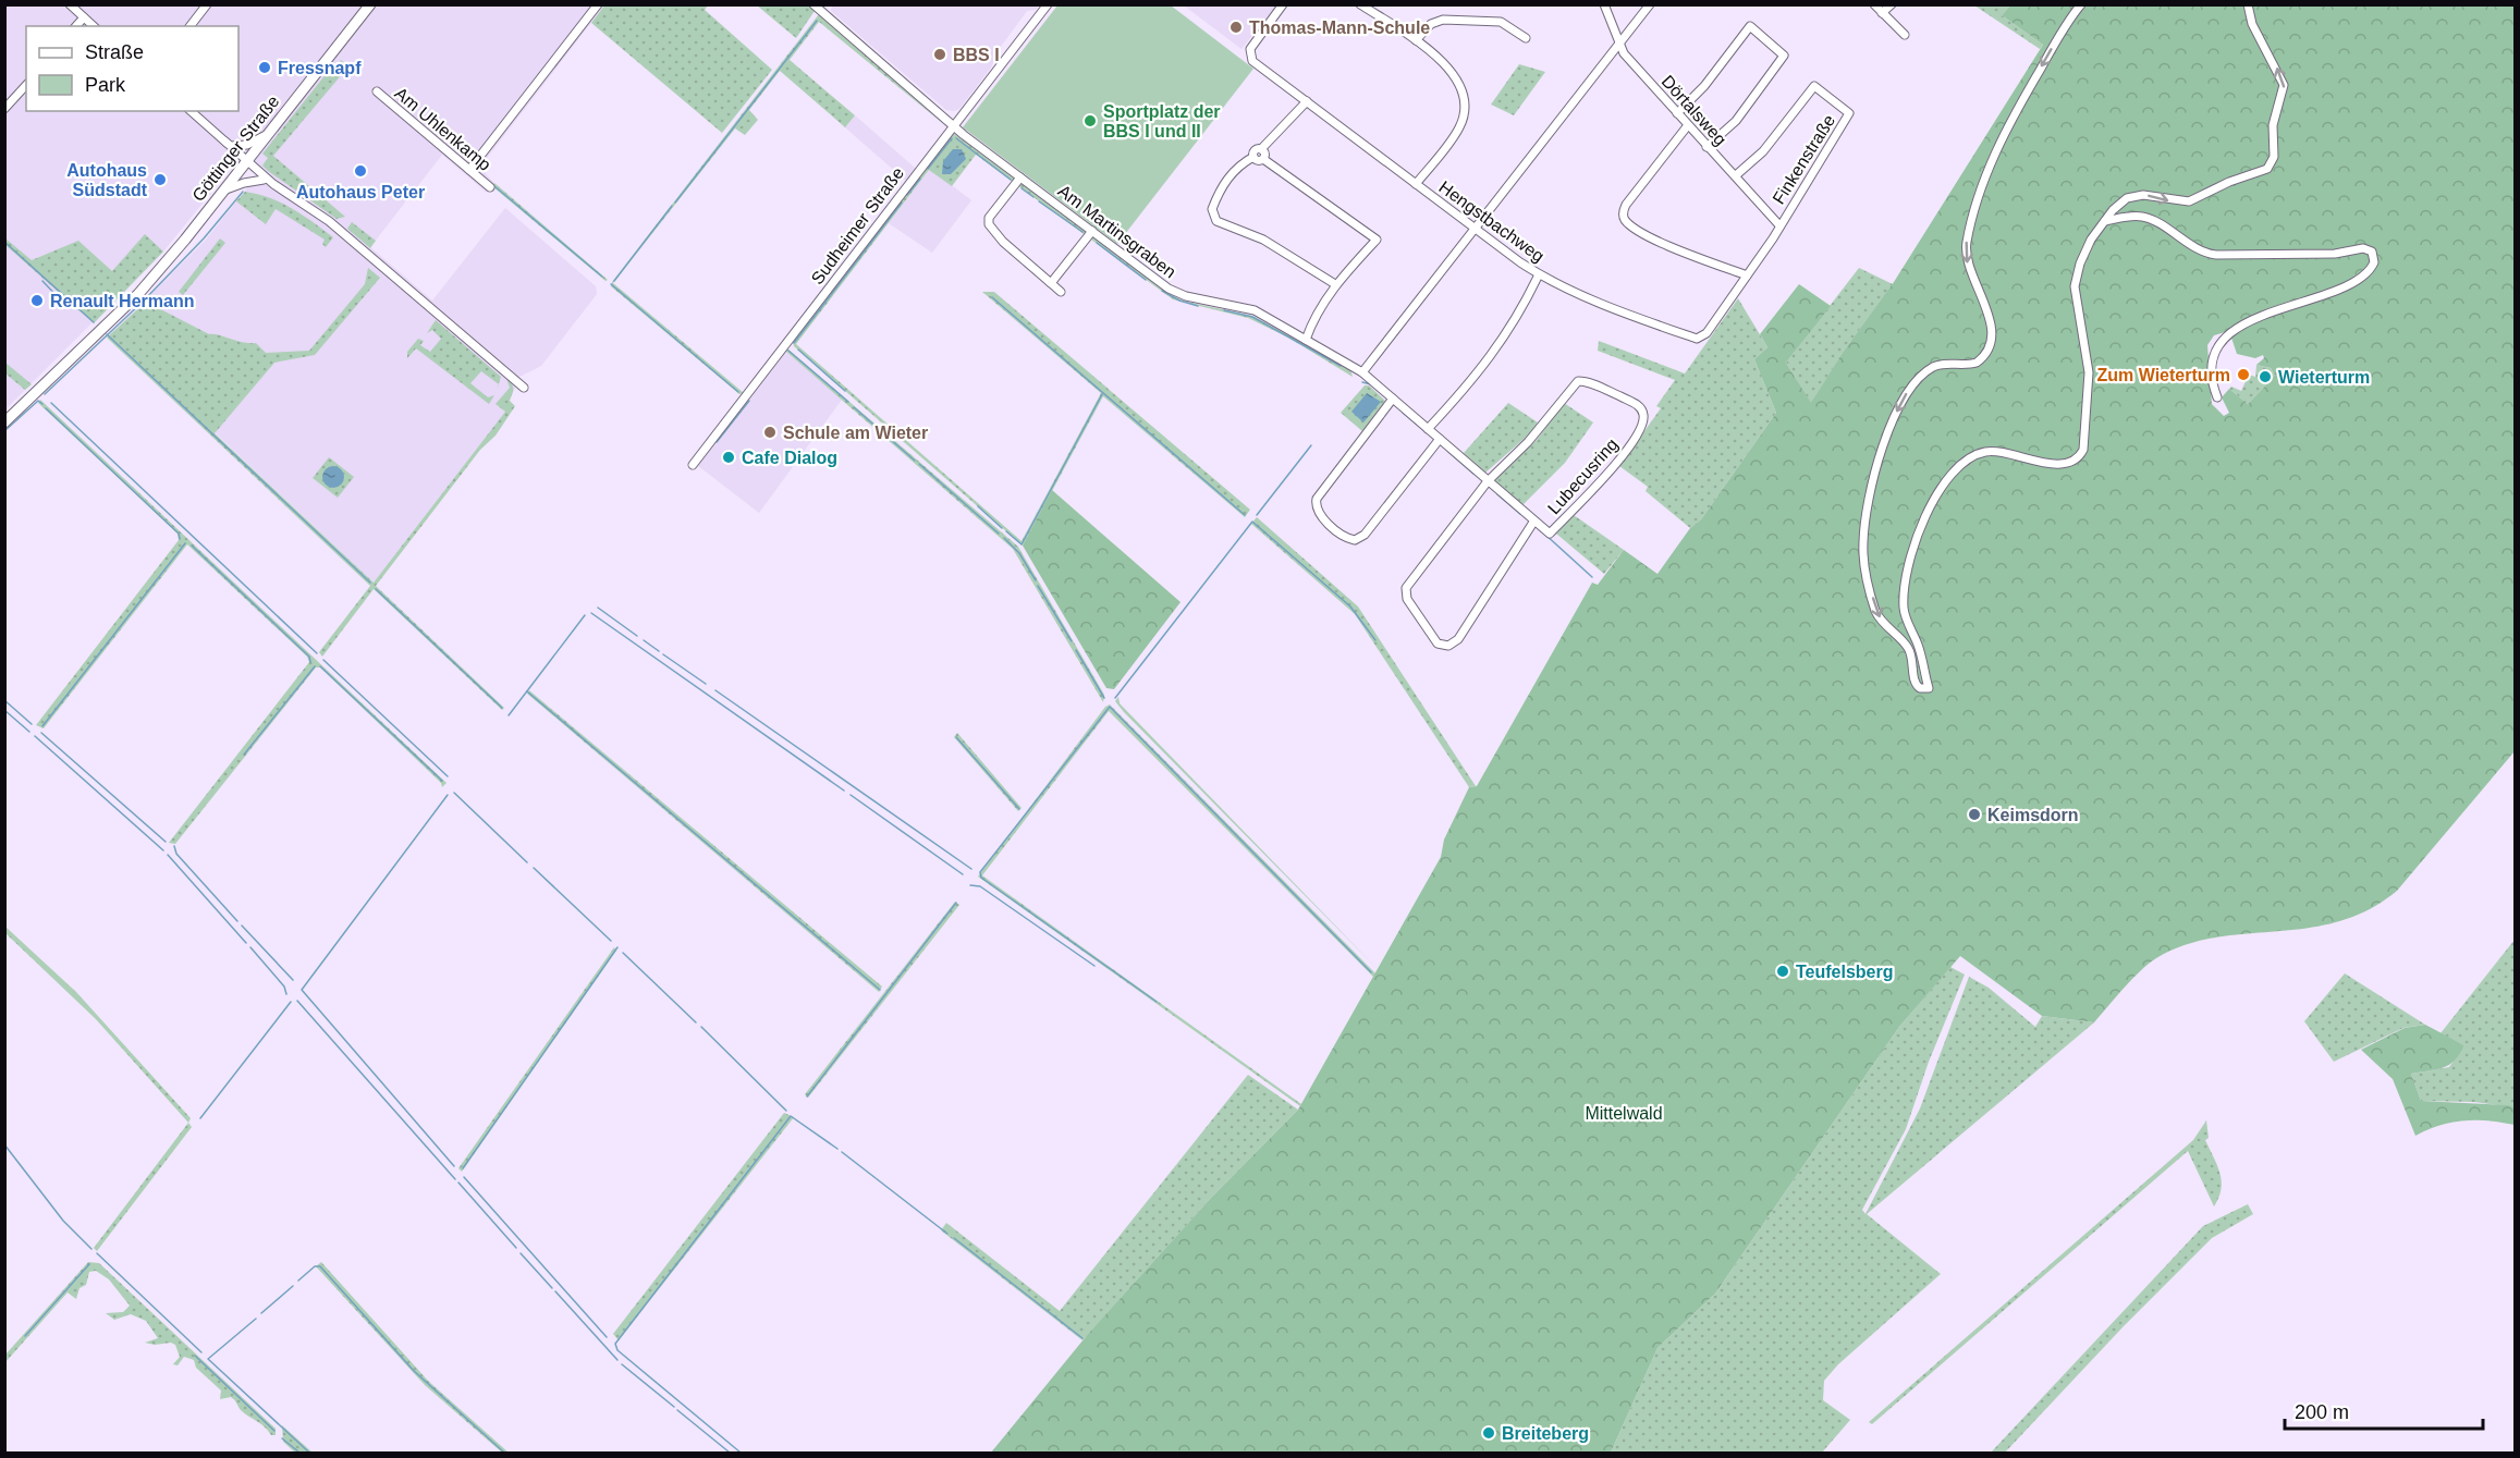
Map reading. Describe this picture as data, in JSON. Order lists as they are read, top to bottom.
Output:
{
  "streets": {
    "main road": ["Göttinger Straße"],
    "street": [
      "Dörtalsweg",
      "Am Uhlenkamp",
      "Finkenstraße",
      "Hengstbachweg",
      "Sudheimer Straße",
      "Am Martinsgraben",
      "Lubecusring"
    ]
  },
  "crossings": [
    ["Dörtalsweg", "Finkenstraße"],
    ["Sudheimer Straße", "Am Martinsgraben"],
    ["Am Martinsgraben", "Lubecusring"]
  ],
  "parks": ["Mittelwald"],
  "places": [
    "Thomas-Mann-Schule",
    "BBS I",
    "Fressnapf",
    "Sportplatz der BBS I und II",
    "Autohaus Peter",
    "Autohaus Südstadt",
    "Renault Hermann",
    "Zum Wieterturm",
    "Wieterturm",
    "Schule am Wieter",
    "Cafe Dialog",
    "Keimsdorn",
    "Teufelsberg",
    "Breiteberg"
  ],
  "legend": ["Straße", "Park"],
  "scale_bar": "200 m"
}
